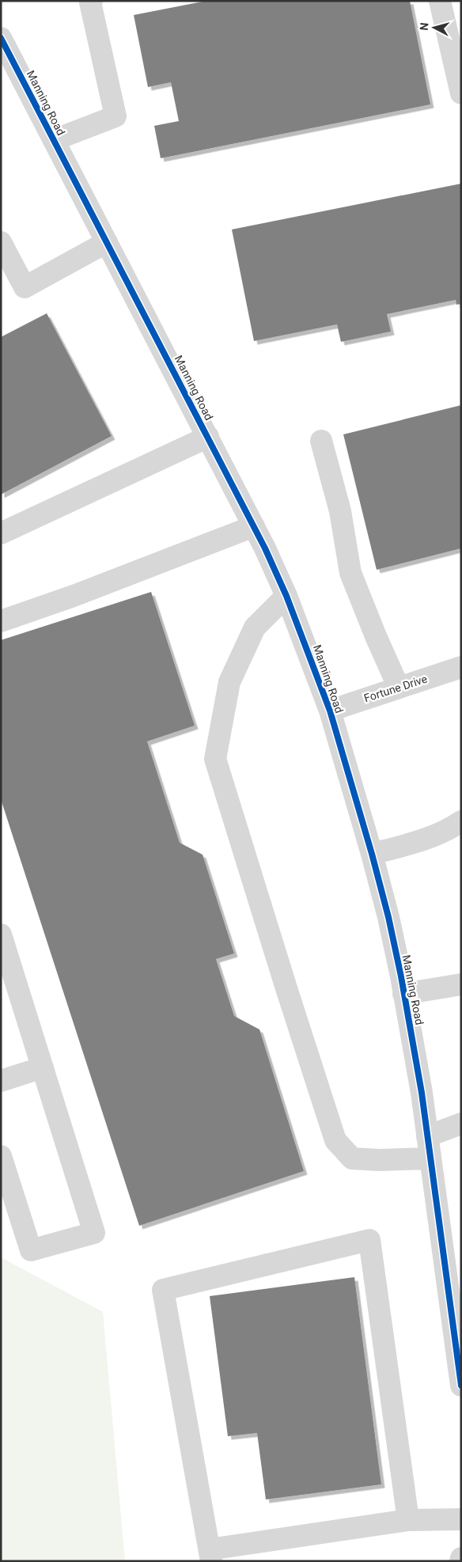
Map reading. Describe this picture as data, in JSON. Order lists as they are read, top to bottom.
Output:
{
  "streets": {
    "street": ["Manning Road", "Fortune Drive"]
  },
  "crossings": [
    ["Manning Road", "Fortune Drive"]
  ],
  "north": "left"
}
